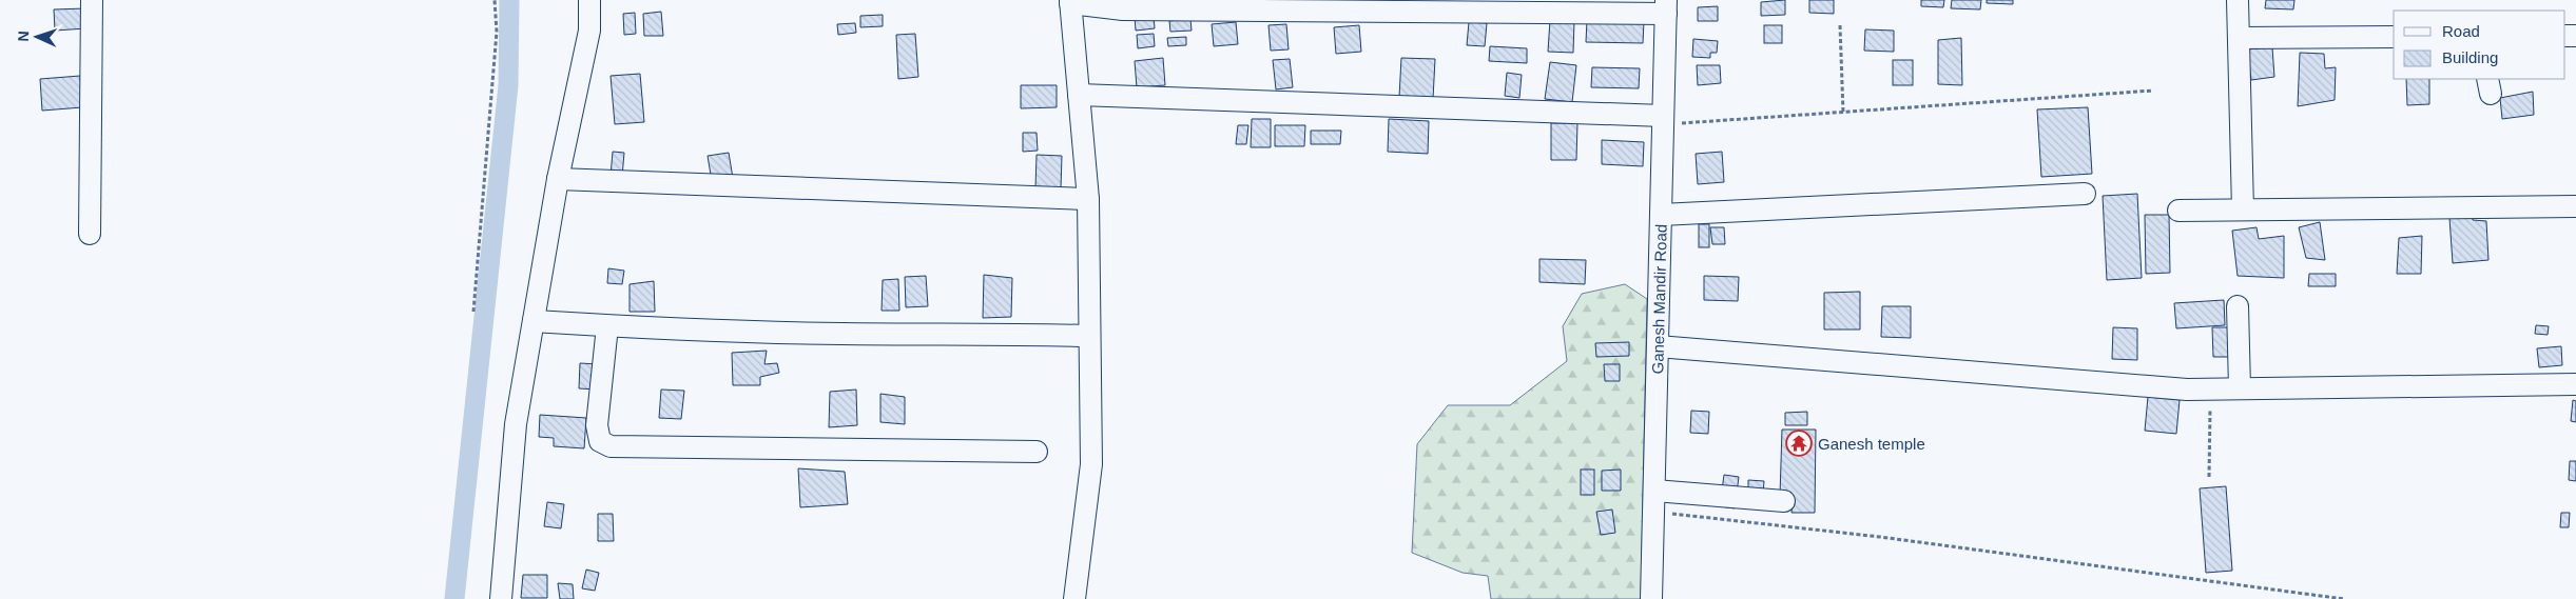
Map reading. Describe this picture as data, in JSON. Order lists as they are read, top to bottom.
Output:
{
  "streets": {
    "street": ["Ganesh Mandir Road"]
  },
  "places": {
    "temple": ["Ganesh temple"]
  },
  "legend": ["Road", "Building"],
  "north": "left"
}
